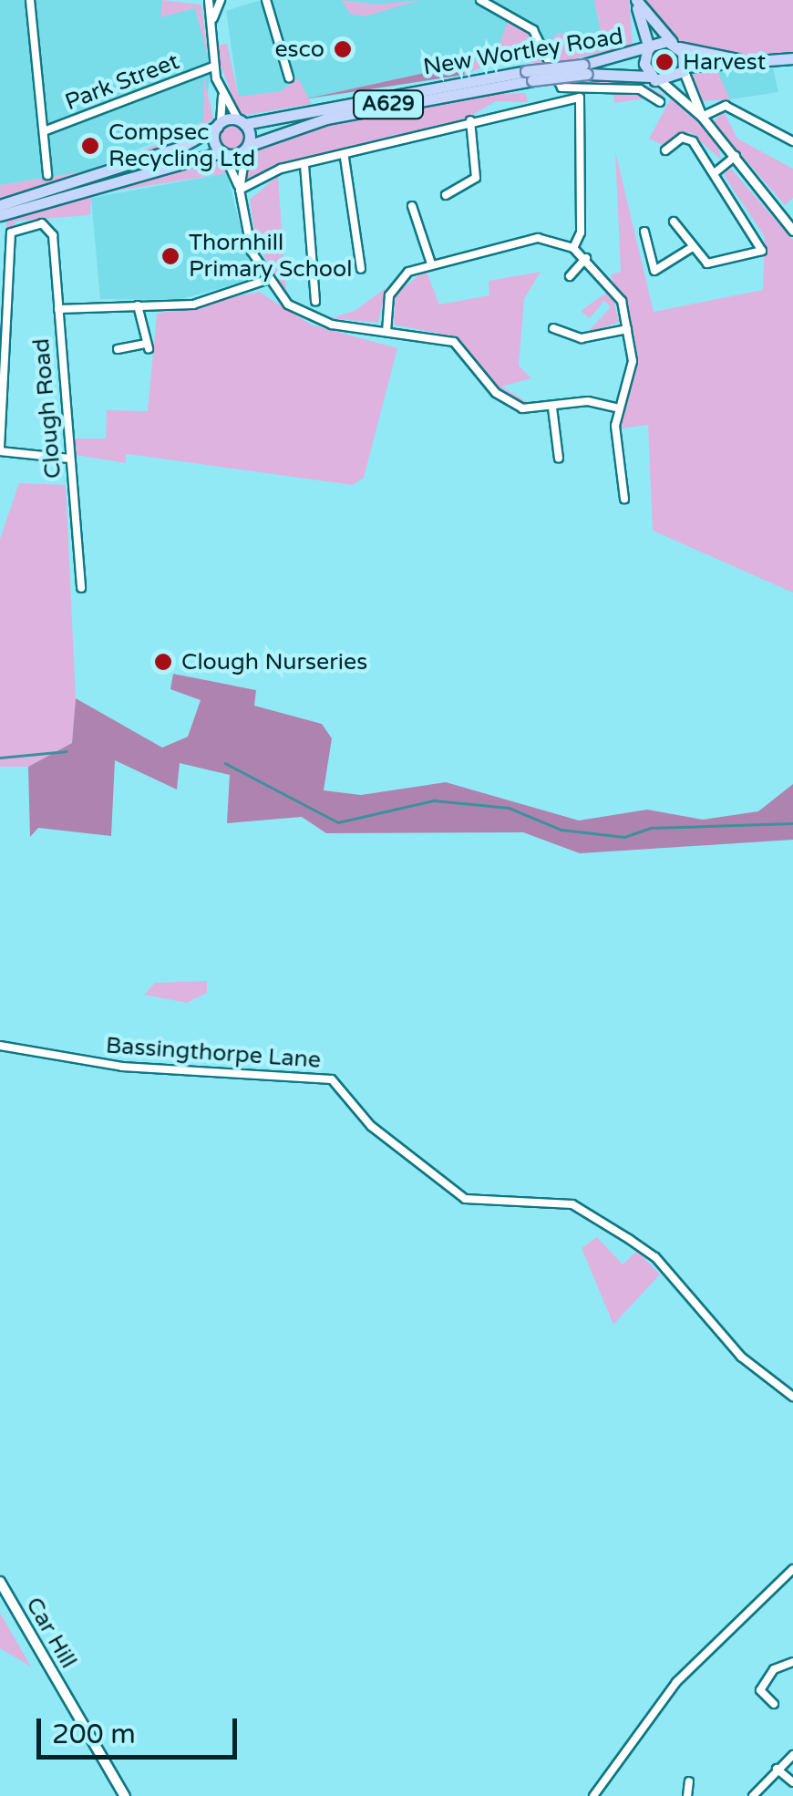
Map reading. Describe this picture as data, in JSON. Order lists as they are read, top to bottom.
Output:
{
  "streets": {
    "main road": ["New Wortley Road", "A629", "Car Hill"],
    "street": ["Park Street", "Clough Road", "Bassingthorpe Lane"]
  },
  "crossings": [
    ["New Wortley Road", "A629"]
  ],
  "places": [
    "esco",
    "Harvest",
    "Compsec Recycling Ltd",
    "Thornhill Primary School",
    "Clough Nurseries"
  ],
  "scale_bar": "200 m"
}
